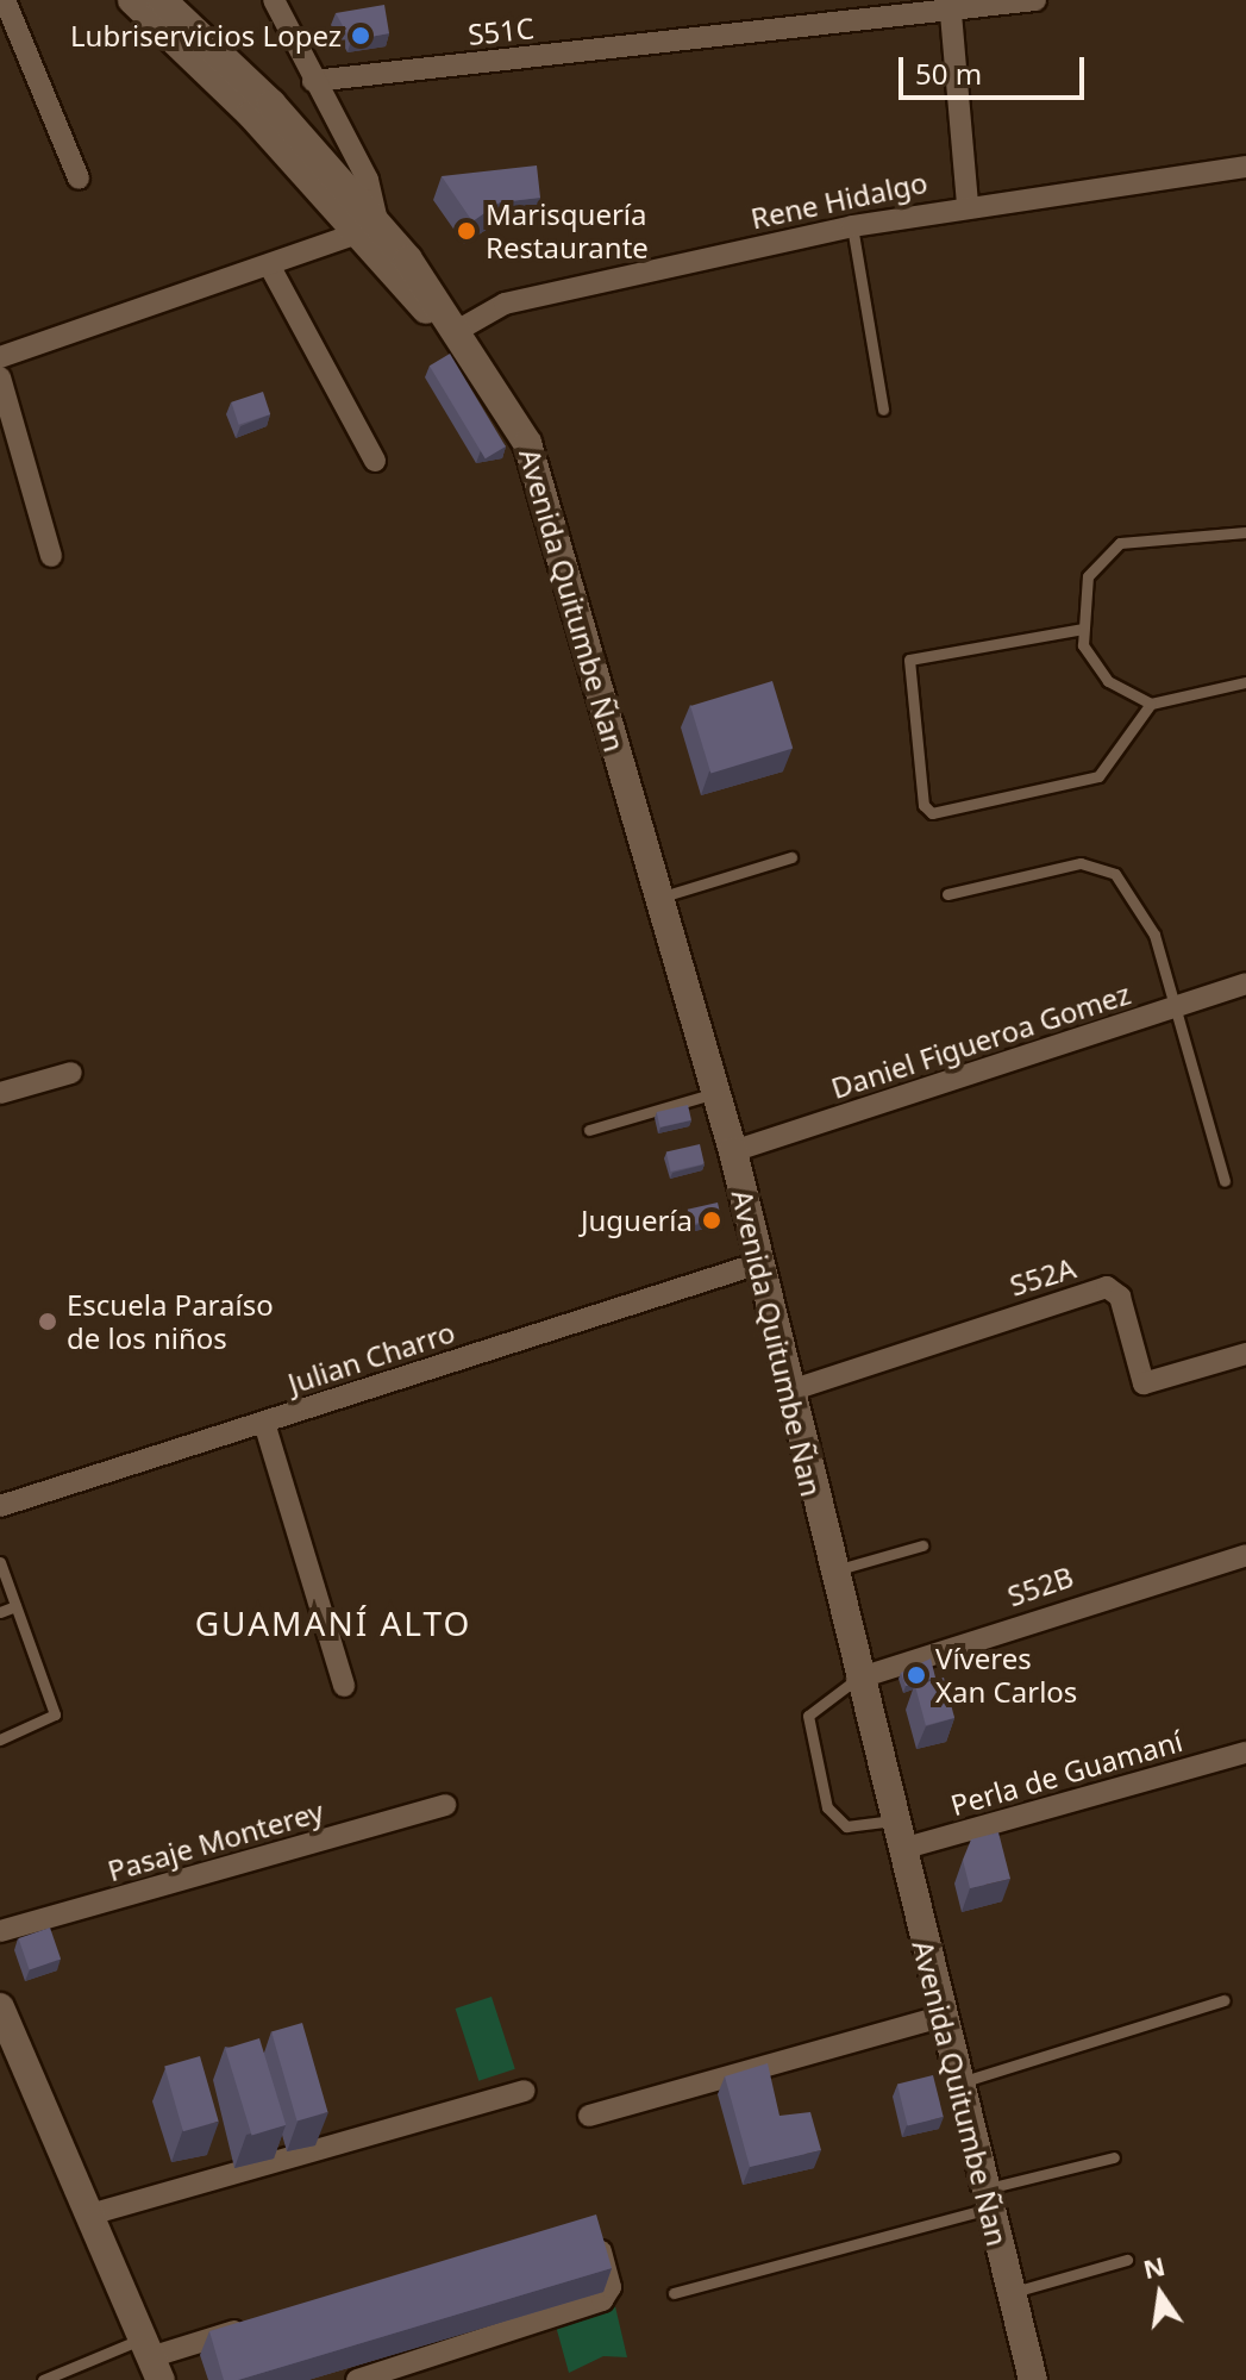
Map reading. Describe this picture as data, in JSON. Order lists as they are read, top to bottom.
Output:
{
  "streets": {
    "street": [
      "S51C",
      "Rene Hidalgo",
      "Avenida Quitumbe Ñan",
      "Daniel Figueroa Gomez",
      "S52A",
      "Julian Charro",
      "S52B",
      "Perla de Guamaní",
      "Pasaje Monterey"
    ]
  },
  "crossings": [
    ["Rene Hidalgo", "Avenida Quitumbe Ñan"],
    ["Avenida Quitumbe Ñan", "Daniel Figueroa Gomez"],
    ["Avenida Quitumbe Ñan", "S52A"],
    ["Avenida Quitumbe Ñan", "Julian Charro"],
    ["Avenida Quitumbe Ñan", "S52B"],
    ["Avenida Quitumbe Ñan", "Perla de Guamaní"]
  ],
  "districts": ["GUAMANÍ ALTO"],
  "places": [
    "Lubriservicios Lopez",
    "Marisquería Restaurante",
    "Juguería",
    "Escuela Paraíso de los niños",
    "Víveres Xan Carlos"
  ],
  "scale_bar": "50 m",
  "north": "top"
}
